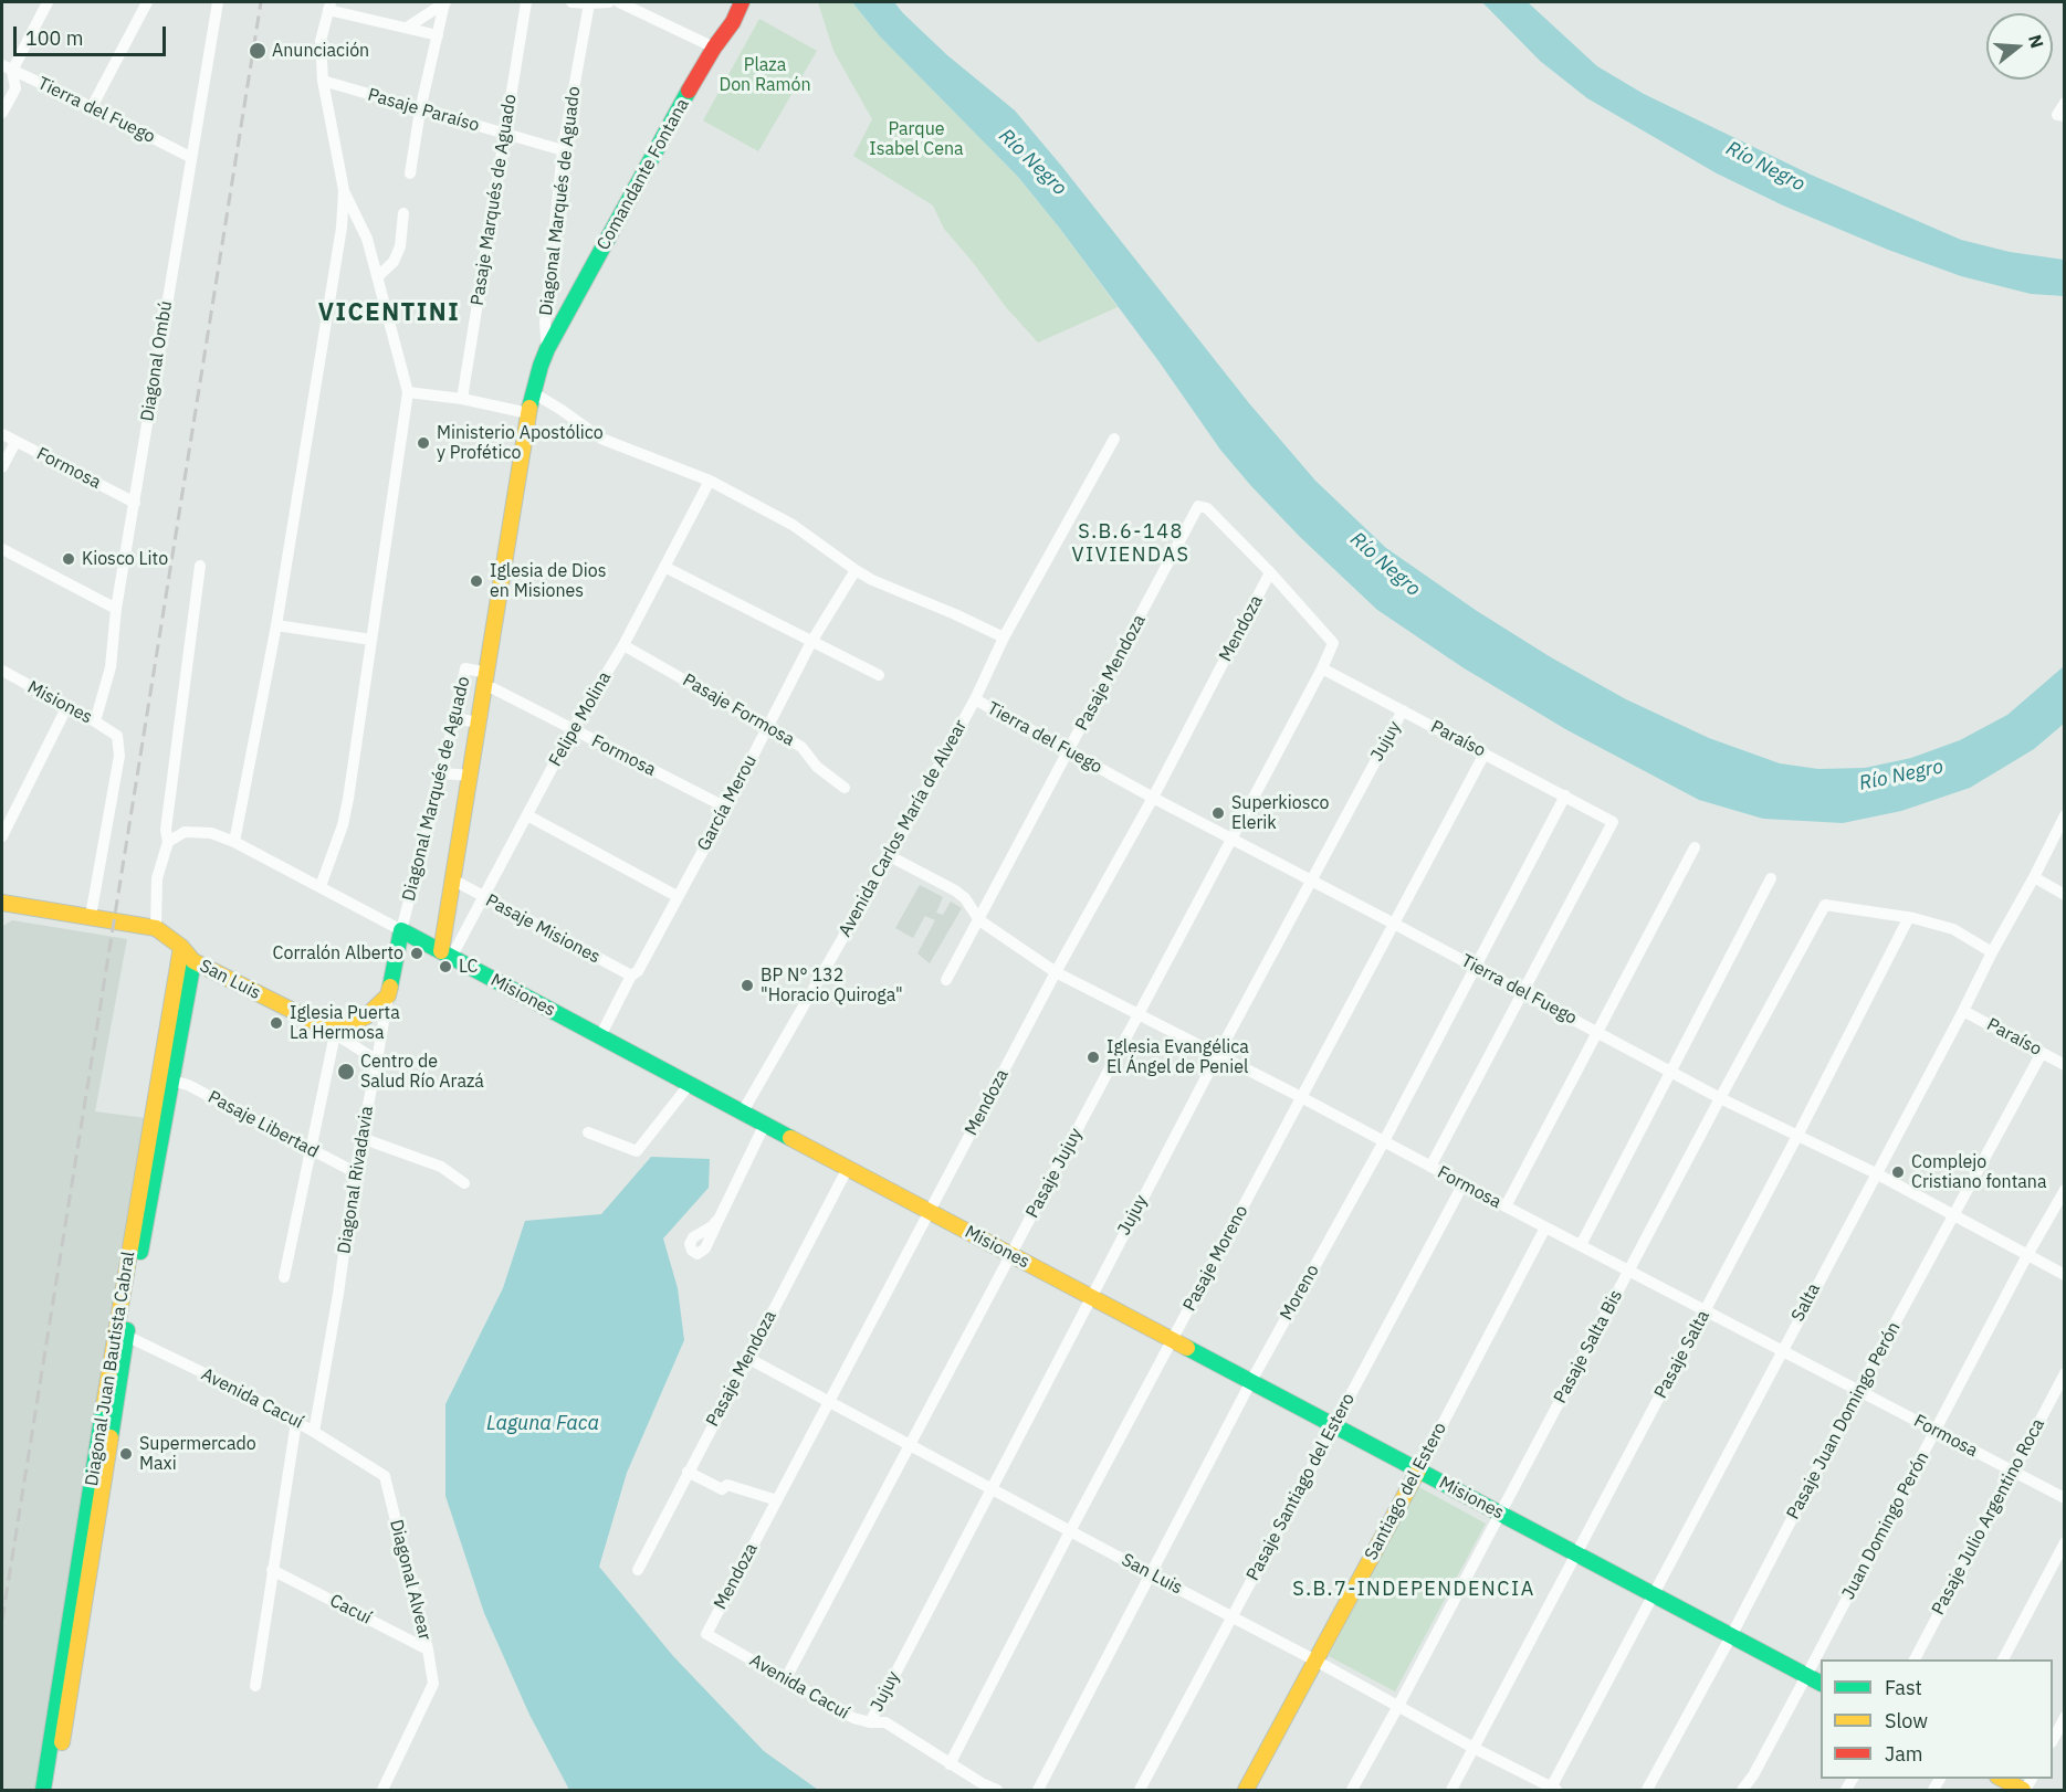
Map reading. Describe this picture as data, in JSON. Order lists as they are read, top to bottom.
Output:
{
  "streets": {
    "street": [
      "Tierra del Fuego",
      "Pasaje Paraíso",
      "Comandante Fontana",
      "Pasaje Marqués de Aguado",
      "Diagonal Marqués de Aguado",
      "Diagonal Ombú",
      "Formosa",
      "Mendoza",
      "Pasaje Mendoza",
      "Misiones",
      "Pasaje Formosa",
      "Felipe Molina",
      "Paraíso",
      "Jujuy",
      "García Merou",
      "Avenida Carlos María de Alvear",
      "Pasaje Misiones",
      "San Luis",
      "Pasaje Libertad",
      "Pasaje Jujuy",
      "Diagonal Rivadavia",
      "Pasaje Moreno",
      "Moreno",
      "Salta",
      "Pasaje Salta Bis",
      "Pasaje Salta",
      "Diagonal Juan Bautista Cabral",
      "Avenida Cacuí",
      "Pasaje Juan Domingo Perón",
      "Pasaje Santiago del Estero",
      "Santiago del Estero",
      "Pasaje Julio Argentino Roca",
      "Juan Domingo Perón",
      "Diagonal Alvear",
      "Cacuí"
    ]
  },
  "crossings": [
    ["Tierra del Fuego", "Diagonal Ombú"],
    ["Tierra del Fuego", "Mendoza"],
    ["Tierra del Fuego", "Pasaje Mendoza"],
    ["Tierra del Fuego", "Paraíso"],
    ["Tierra del Fuego", "Jujuy"],
    ["Tierra del Fuego", "Avenida Carlos María de Alvear"],
    ["Tierra del Fuego", "Pasaje Jujuy"],
    ["Tierra del Fuego", "Pasaje Moreno"],
    ["Tierra del Fuego", "Moreno"],
    ["Tierra del Fuego", "Salta"],
    ["Tierra del Fuego", "Pasaje Salta Bis"],
    ["Tierra del Fuego", "Pasaje Salta"],
    ["Tierra del Fuego", "Pasaje Juan Domingo Perón"],
    ["Tierra del Fuego", "Juan Domingo Perón"],
    ["Pasaje Paraíso", "Pasaje Marqués de Aguado"],
    ["Pasaje Paraíso", "Diagonal Marqués de Aguado"],
    ["Comandante Fontana", "Diagonal Marqués de Aguado"],
    ["Diagonal Marqués de Aguado", "Formosa"],
    ["Diagonal Marqués de Aguado", "Misiones"],
    ["Diagonal Marqués de Aguado", "Felipe Molina"],
    ["Diagonal Marqués de Aguado", "Pasaje Misiones"],
    ["Diagonal Marqués de Aguado", "Diagonal Rivadavia"],
    ["Diagonal Ombú", "Formosa"],
    ["Diagonal Ombú", "Misiones"],
    ["Formosa", "Mendoza"],
    ["Formosa", "Pasaje Mendoza"],
    ["Formosa", "Felipe Molina"],
    ["Formosa", "Jujuy"],
    ["Formosa", "García Merou"],
    ["Formosa", "Avenida Carlos María de Alvear"],
    ["Formosa", "Pasaje Jujuy"],
    ["Formosa", "Pasaje Moreno"],
    ["Formosa", "Moreno"],
    ["Formosa", "Salta"],
    ["Formosa", "Pasaje Salta Bis"],
    ["Formosa", "Pasaje Salta"],
    ["Formosa", "Pasaje Juan Domingo Perón"],
    ["Formosa", "Pasaje Santiago del Estero"],
    ["Formosa", "Santiago del Estero"],
    ["Formosa", "Pasaje Julio Argentino Roca"],
    ["Formosa", "Juan Domingo Perón"],
    ["Mendoza", "Pasaje Mendoza"],
    ["Mendoza", "Misiones"],
    ["Mendoza", "San Luis"],
    ["Mendoza", "Avenida Cacuí"],
    ["Pasaje Mendoza", "Misiones"],
    ["Pasaje Mendoza", "San Luis"],
    ["Misiones", "Felipe Molina"],
    ["Misiones", "Jujuy"],
    ["Misiones", "García Merou"],
    ["Misiones", "Avenida Carlos María de Alvear"],
    ["Misiones", "San Luis"],
    ["Misiones", "Pasaje Jujuy"],
    ["Misiones", "Diagonal Rivadavia"],
    ["Misiones", "Pasaje Moreno"],
    ["Misiones", "Moreno"],
    ["Misiones", "Salta"],
    ["Misiones", "Pasaje Salta Bis"],
    ["Misiones", "Pasaje Salta"],
    ["Misiones", "Pasaje Juan Domingo Perón"],
    ["Misiones", "Pasaje Santiago del Estero"],
    ["Misiones", "Santiago del Estero"],
    ["Misiones", "Juan Domingo Perón"],
    ["Pasaje Formosa", "Felipe Molina"],
    ["Pasaje Formosa", "García Merou"],
    ["Felipe Molina", "Pasaje Misiones"],
    ["Paraíso", "Jujuy"],
    ["Paraíso", "Pasaje Jujuy"],
    ["Paraíso", "Pasaje Moreno"],
    ["Paraíso", "Moreno"],
    ["Paraíso", "Salta"],
    ["Paraíso", "Pasaje Juan Domingo Perón"],
    ["Jujuy", "San Luis"],
    ["Jujuy", "Avenida Cacuí"],
    ["García Merou", "Pasaje Misiones"],
    ["San Luis", "Pasaje Jujuy"],
    ["San Luis", "Diagonal Rivadavia"],
    ["San Luis", "Pasaje Moreno"],
    ["San Luis", "Moreno"],
    ["San Luis", "Salta"],
    ["San Luis", "Pasaje Salta Bis"],
    ["San Luis", "Pasaje Salta"],
    ["San Luis", "Diagonal Juan Bautista Cabral"],
    ["San Luis", "Pasaje Santiago del Estero"],
    ["San Luis", "Santiago del Estero"],
    ["Pasaje Libertad", "Diagonal Rivadavia"],
    ["Pasaje Libertad", "Diagonal Juan Bautista Cabral"],
    ["Pasaje Jujuy", "Avenida Cacuí"],
    ["Diagonal Rivadavia", "Avenida Cacuí"],
    ["Pasaje Moreno", "Avenida Cacuí"],
    ["Pasaje Salta Bis", "Pasaje Salta"],
    ["Diagonal Juan Bautista Cabral", "Avenida Cacuí"],
    ["Avenida Cacuí", "Diagonal Alvear"],
    ["Diagonal Alvear", "Cacuí"]
  ],
  "districts": ["VICENTINI", "S.B.6-148 VIVIENDAS", "S.B.7-INDEPENDENCIA"],
  "water": ["Río Negro", "Laguna Faca"],
  "parks": ["Plaza Don Ramón", "Parque Isabel Cena"],
  "places": [
    "Anunciación",
    "Ministerio Apostólico y Profético",
    "Kiosco Lito",
    "Iglesia de Dios en Misiones",
    "Superkiosco Elerik",
    "Corralón Alberto",
    "LC",
    "BP N° 132 \"Horacio Quiroga\"",
    "Iglesia Puerta La Hermosa",
    "Iglesia Evangélica El Ángel de Peniel",
    "Centro de Salud Río Arazá",
    "Complejo Cristiano fontana",
    "Supermercado Maxi"
  ],
  "legend": ["Fast", "Slow", "Jam"],
  "scale_bar": "100 m",
  "north": "right"
}
